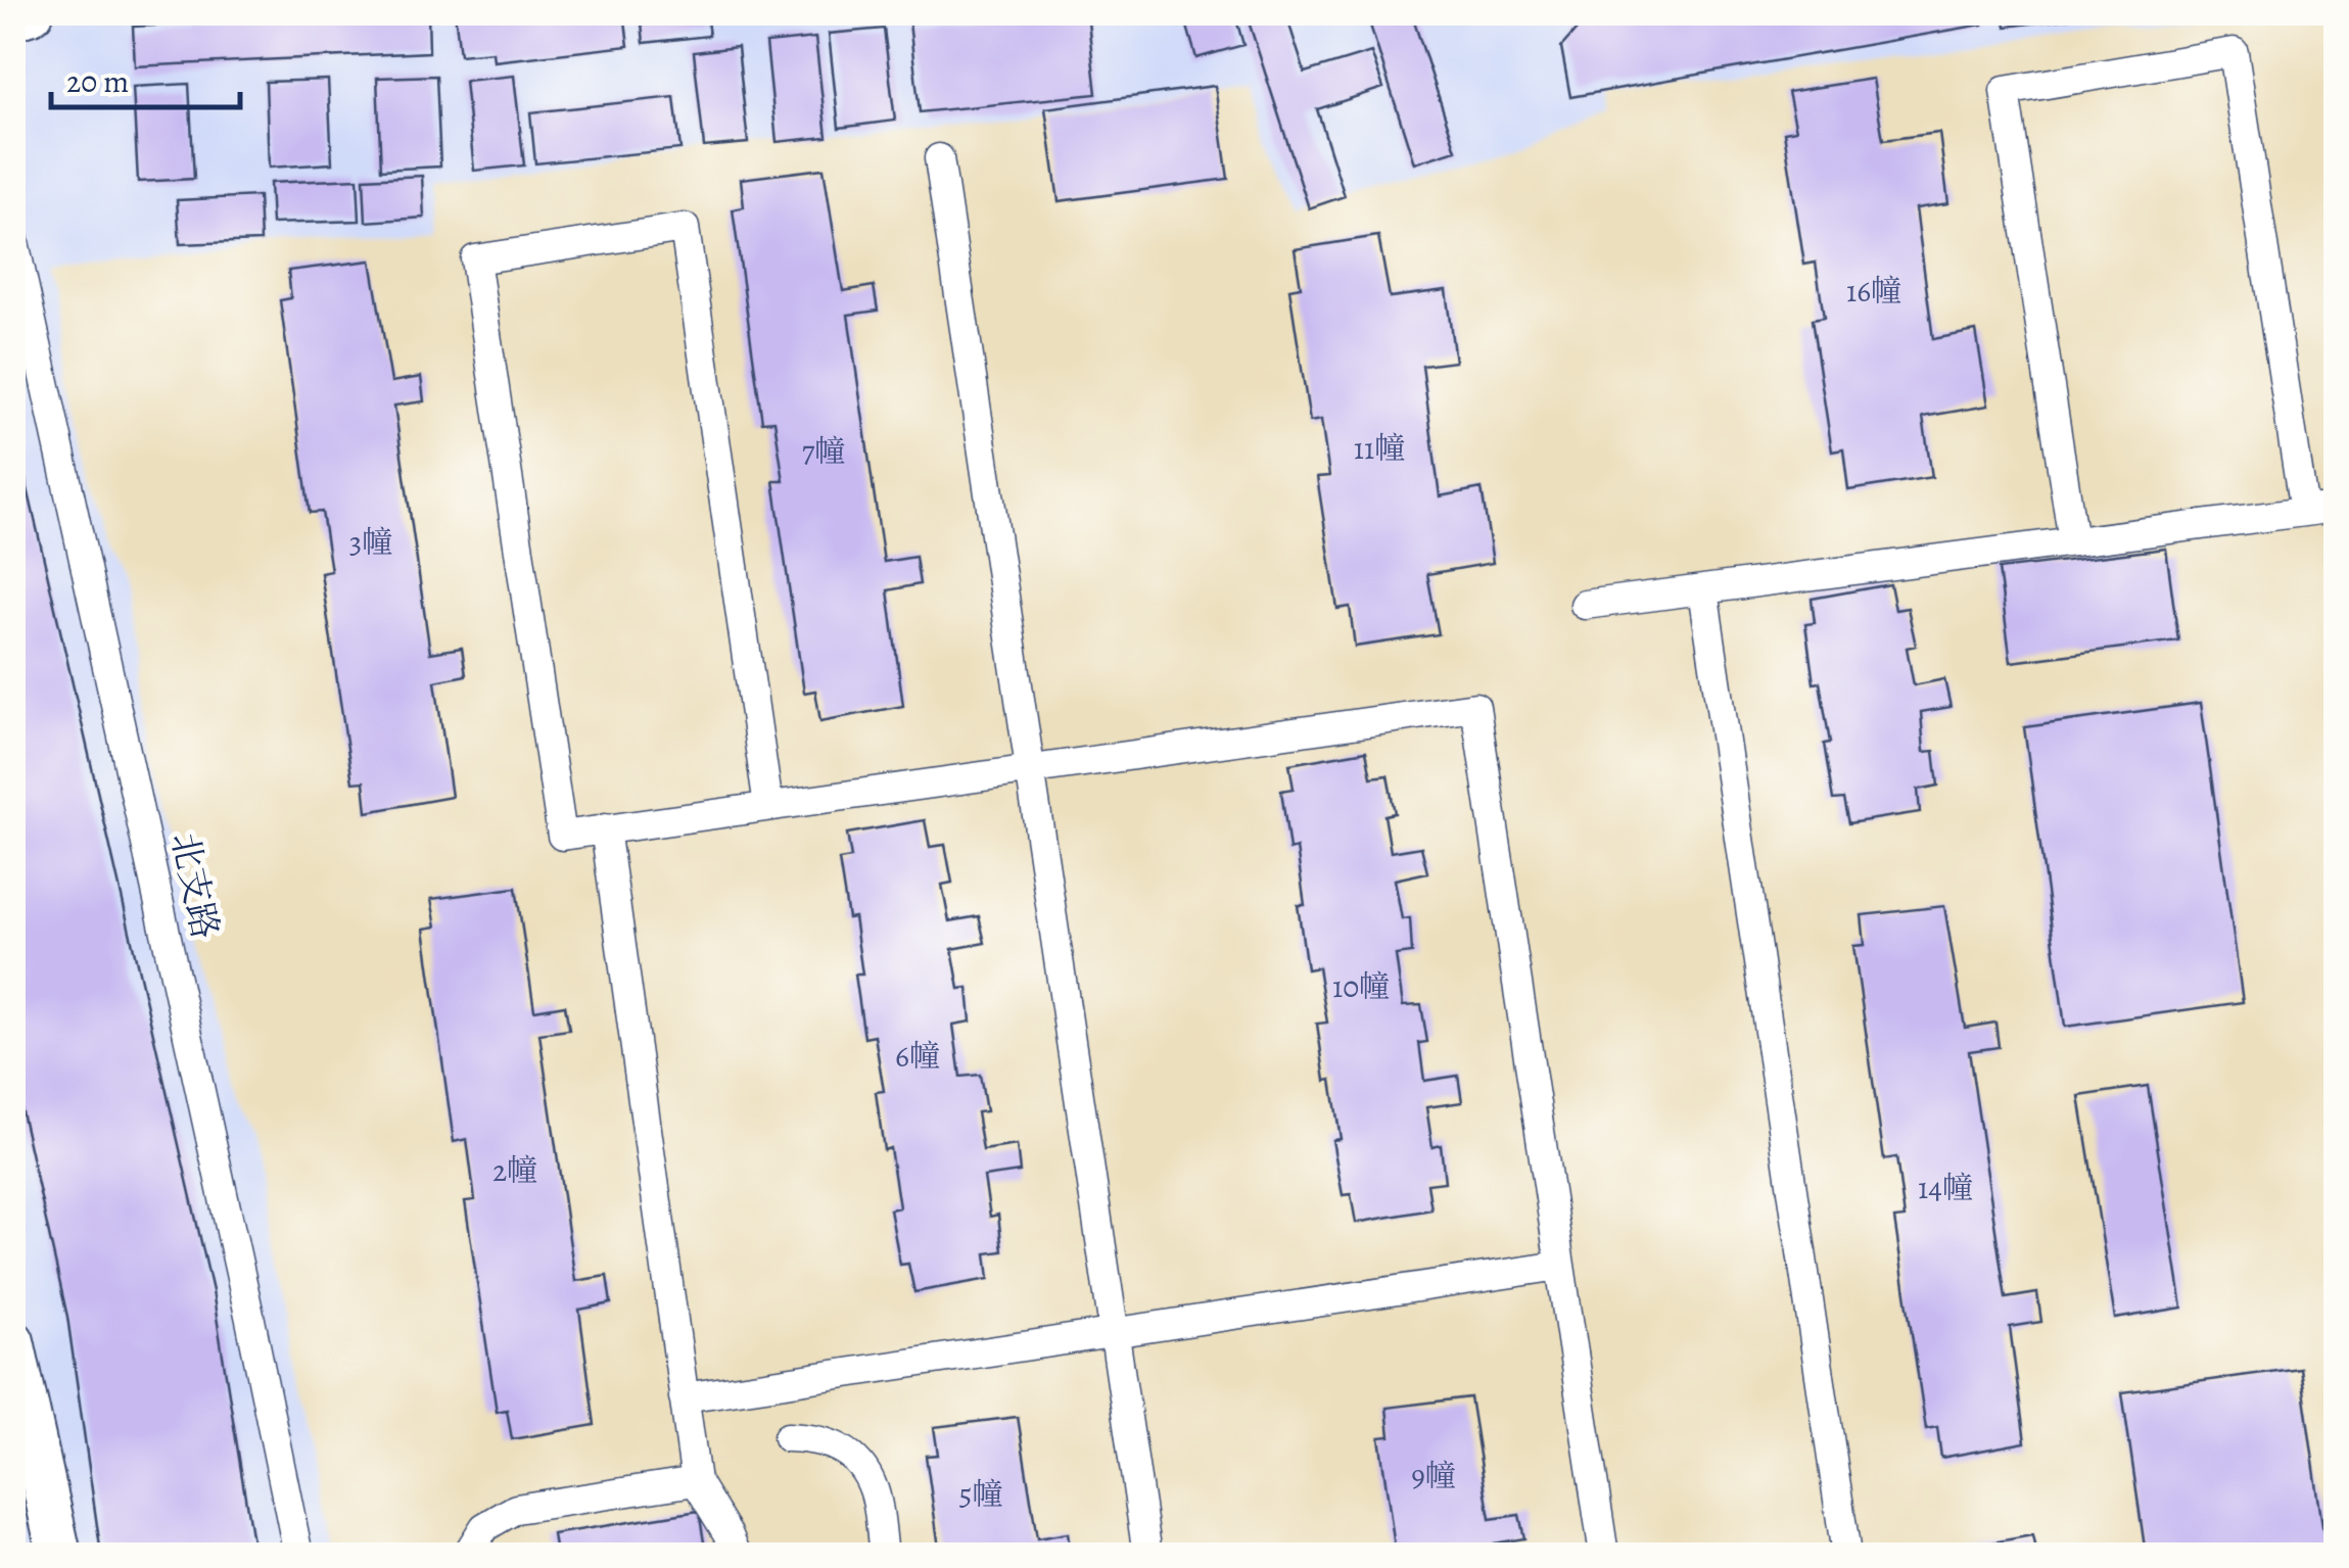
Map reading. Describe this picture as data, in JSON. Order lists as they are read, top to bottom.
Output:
{
  "streets": {
    "lane": ["北支路"]
  },
  "house_numbers": [
    "16幢",
    "11幢",
    "7幢",
    "3幢",
    "10幢",
    "6幢",
    "2幢",
    "14幢",
    "9幢",
    "5幢"
  ],
  "scale_bar": "20 m"
}
